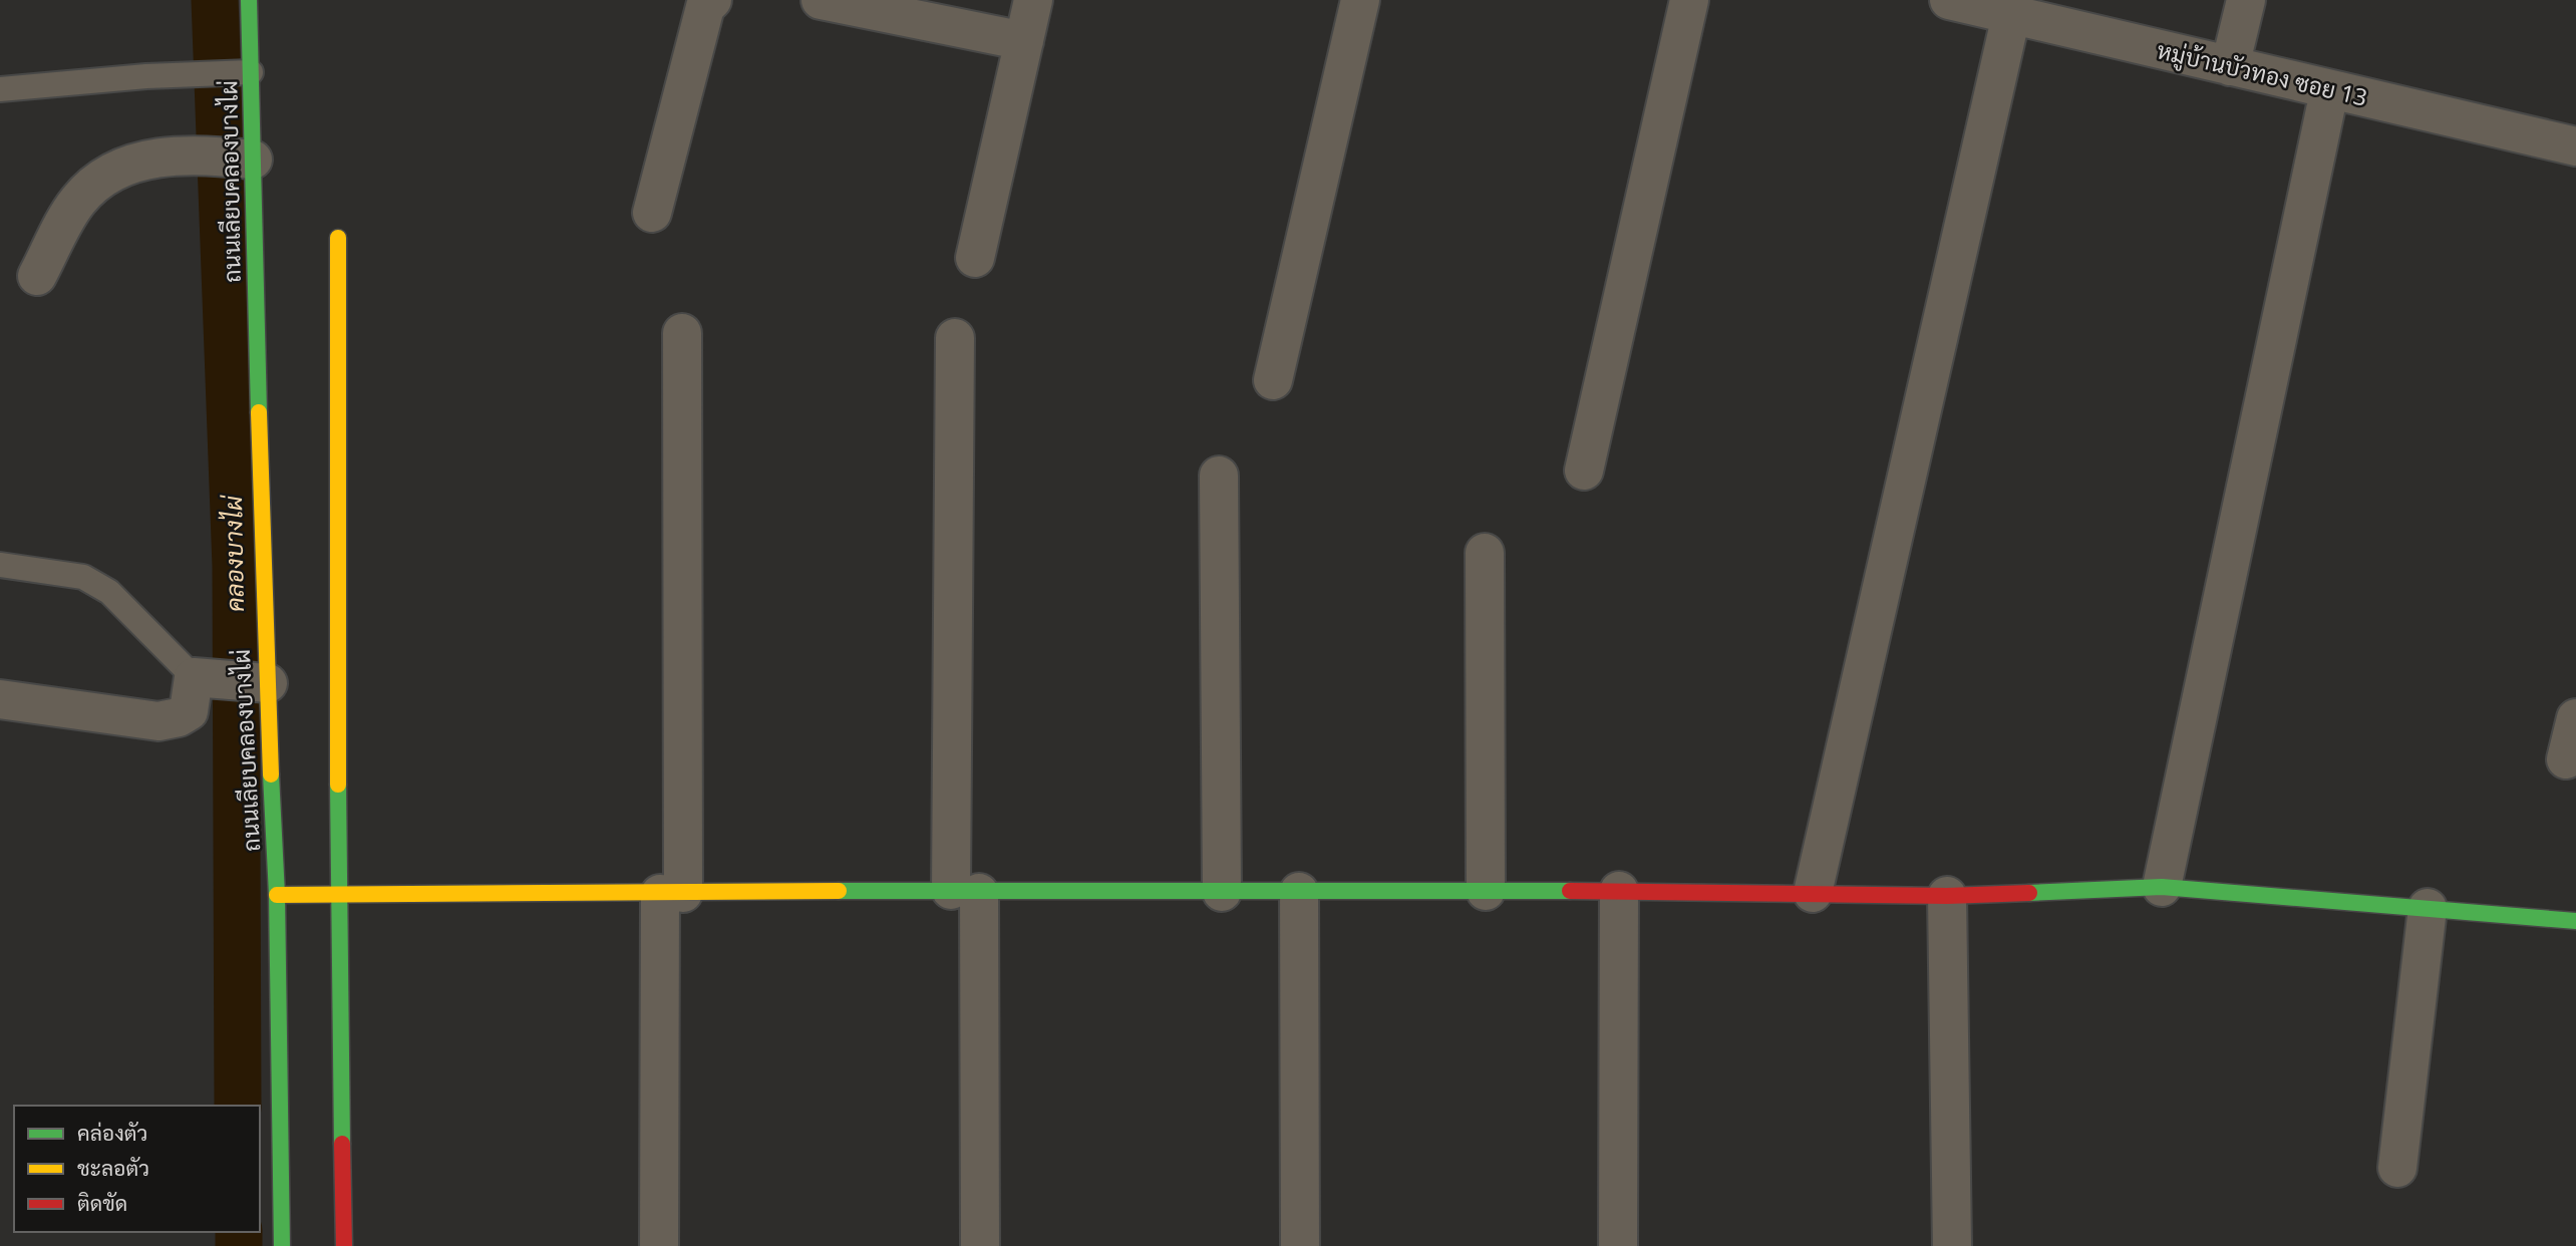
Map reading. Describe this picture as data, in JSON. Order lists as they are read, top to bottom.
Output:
{
  "streets": {
    "street": ["หมู่บ้านบัวทอง ซอย 13", "ถนนเลียบคลองบางไผ่"]
  },
  "water": ["คลองบางไผ่"],
  "legend": ["คล่องตัว", "ชะลอตัว", "ติดขัด"]
}
